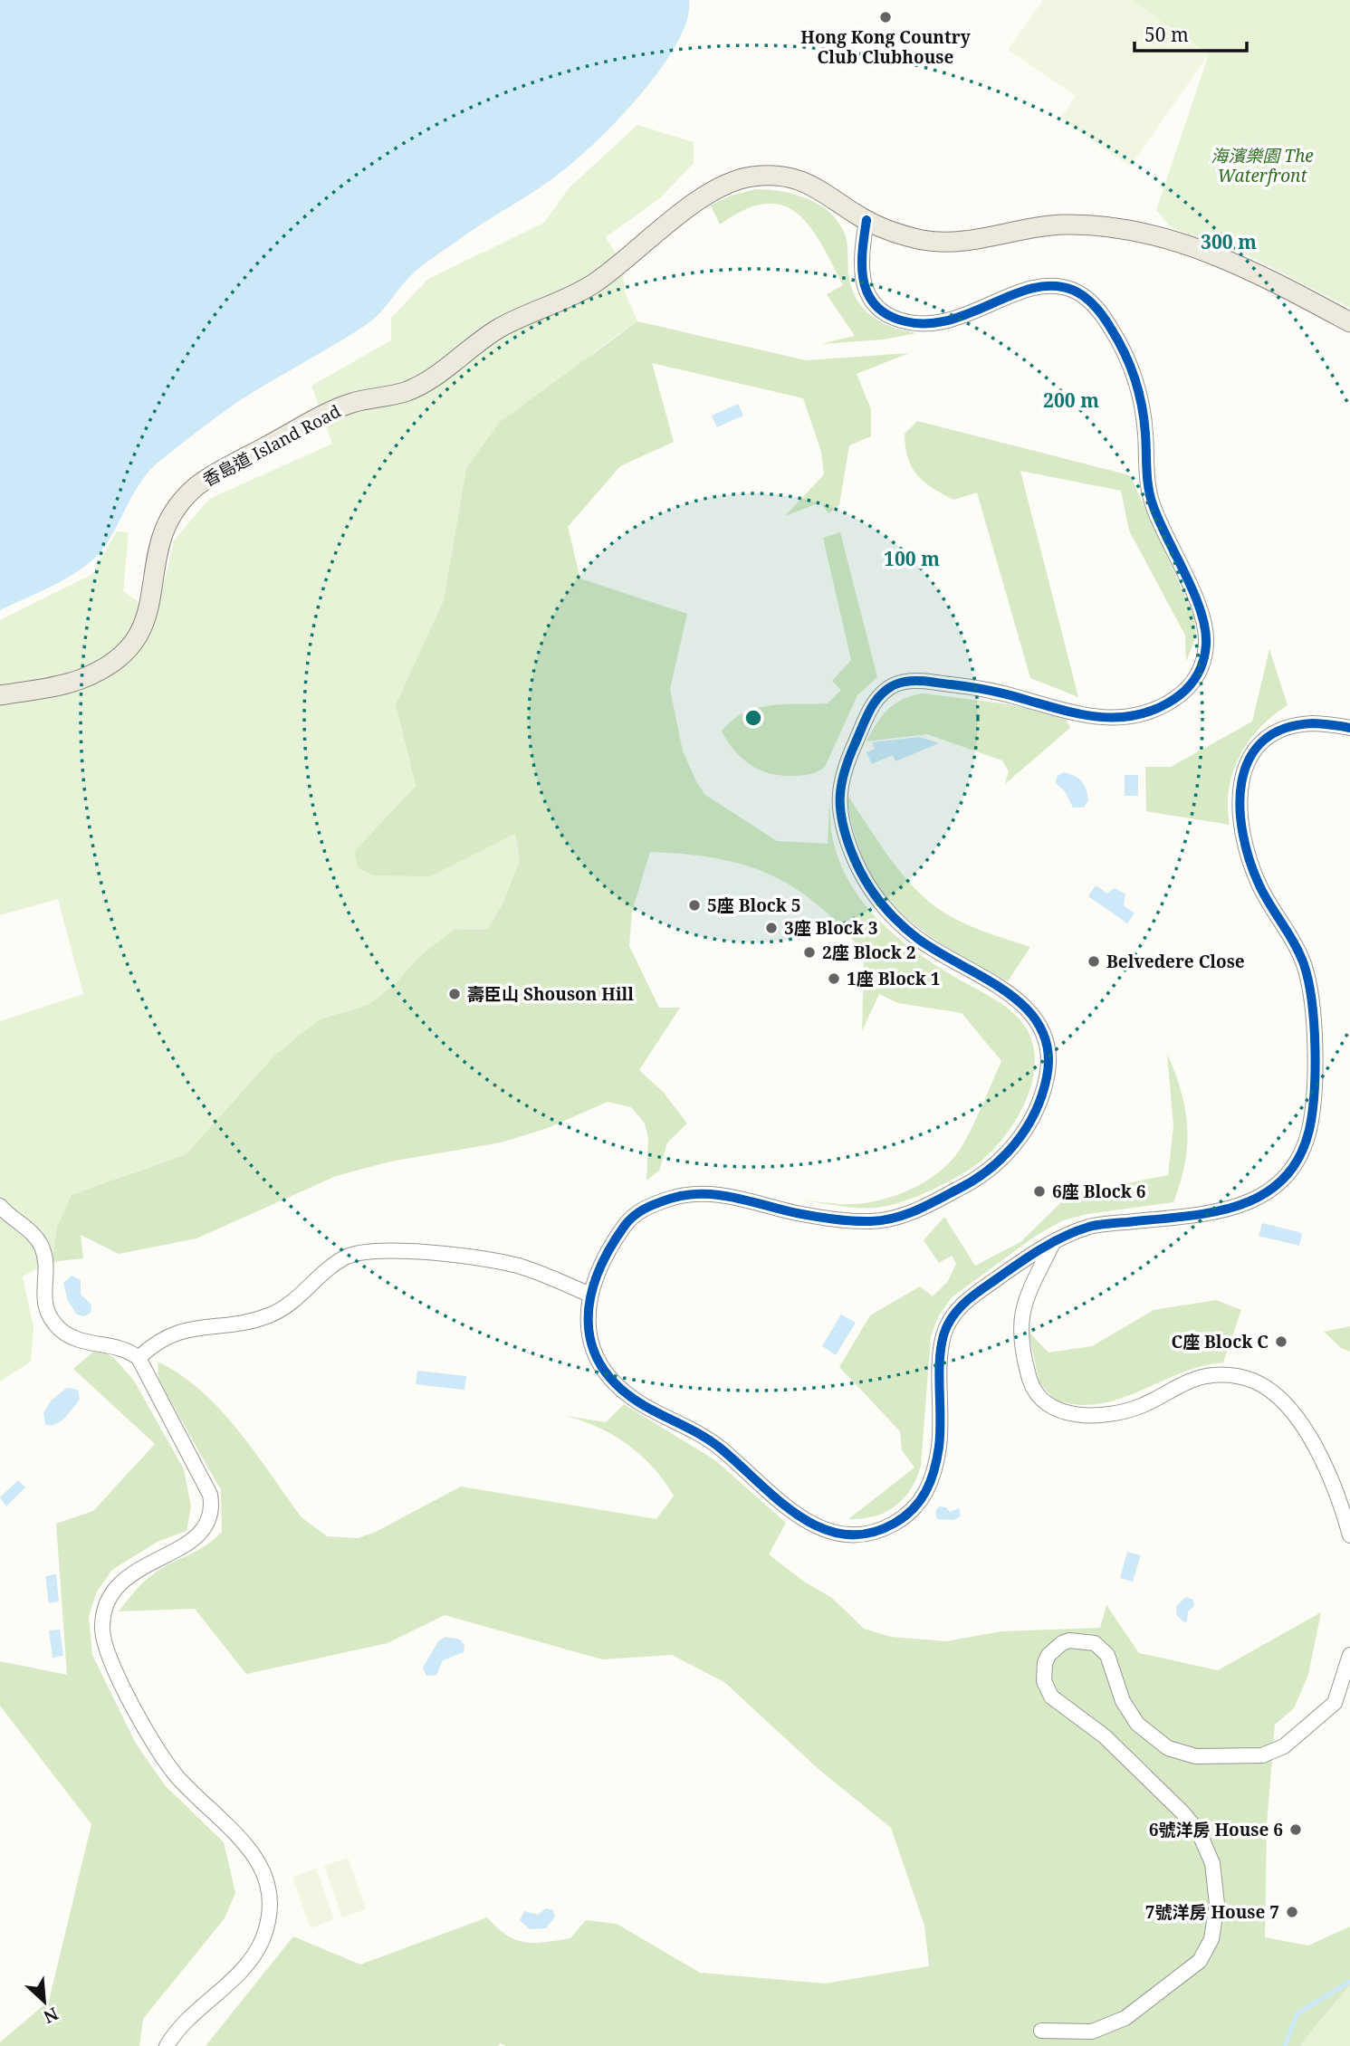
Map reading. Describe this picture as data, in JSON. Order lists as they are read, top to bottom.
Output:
{
  "streets": {
    "main road": ["香島道 Island Road"]
  },
  "parks": ["海濱樂園 The Waterfront"],
  "places": [
    "Hong Kong Country Club Clubhouse",
    "5座 Block 5",
    "3座 Block 3",
    "2座 Block 2",
    "Belvedere Close",
    "1座 Block 1",
    "壽臣山 Shouson Hill",
    "6座 Block 6",
    "C座 Block C",
    "6號洋房 House 6",
    "7號洋房 House 7"
  ],
  "scale_bar": "50 m",
  "north": "bottom right",
  "rings": ["300 m", "200 m", "100 m"]
}
